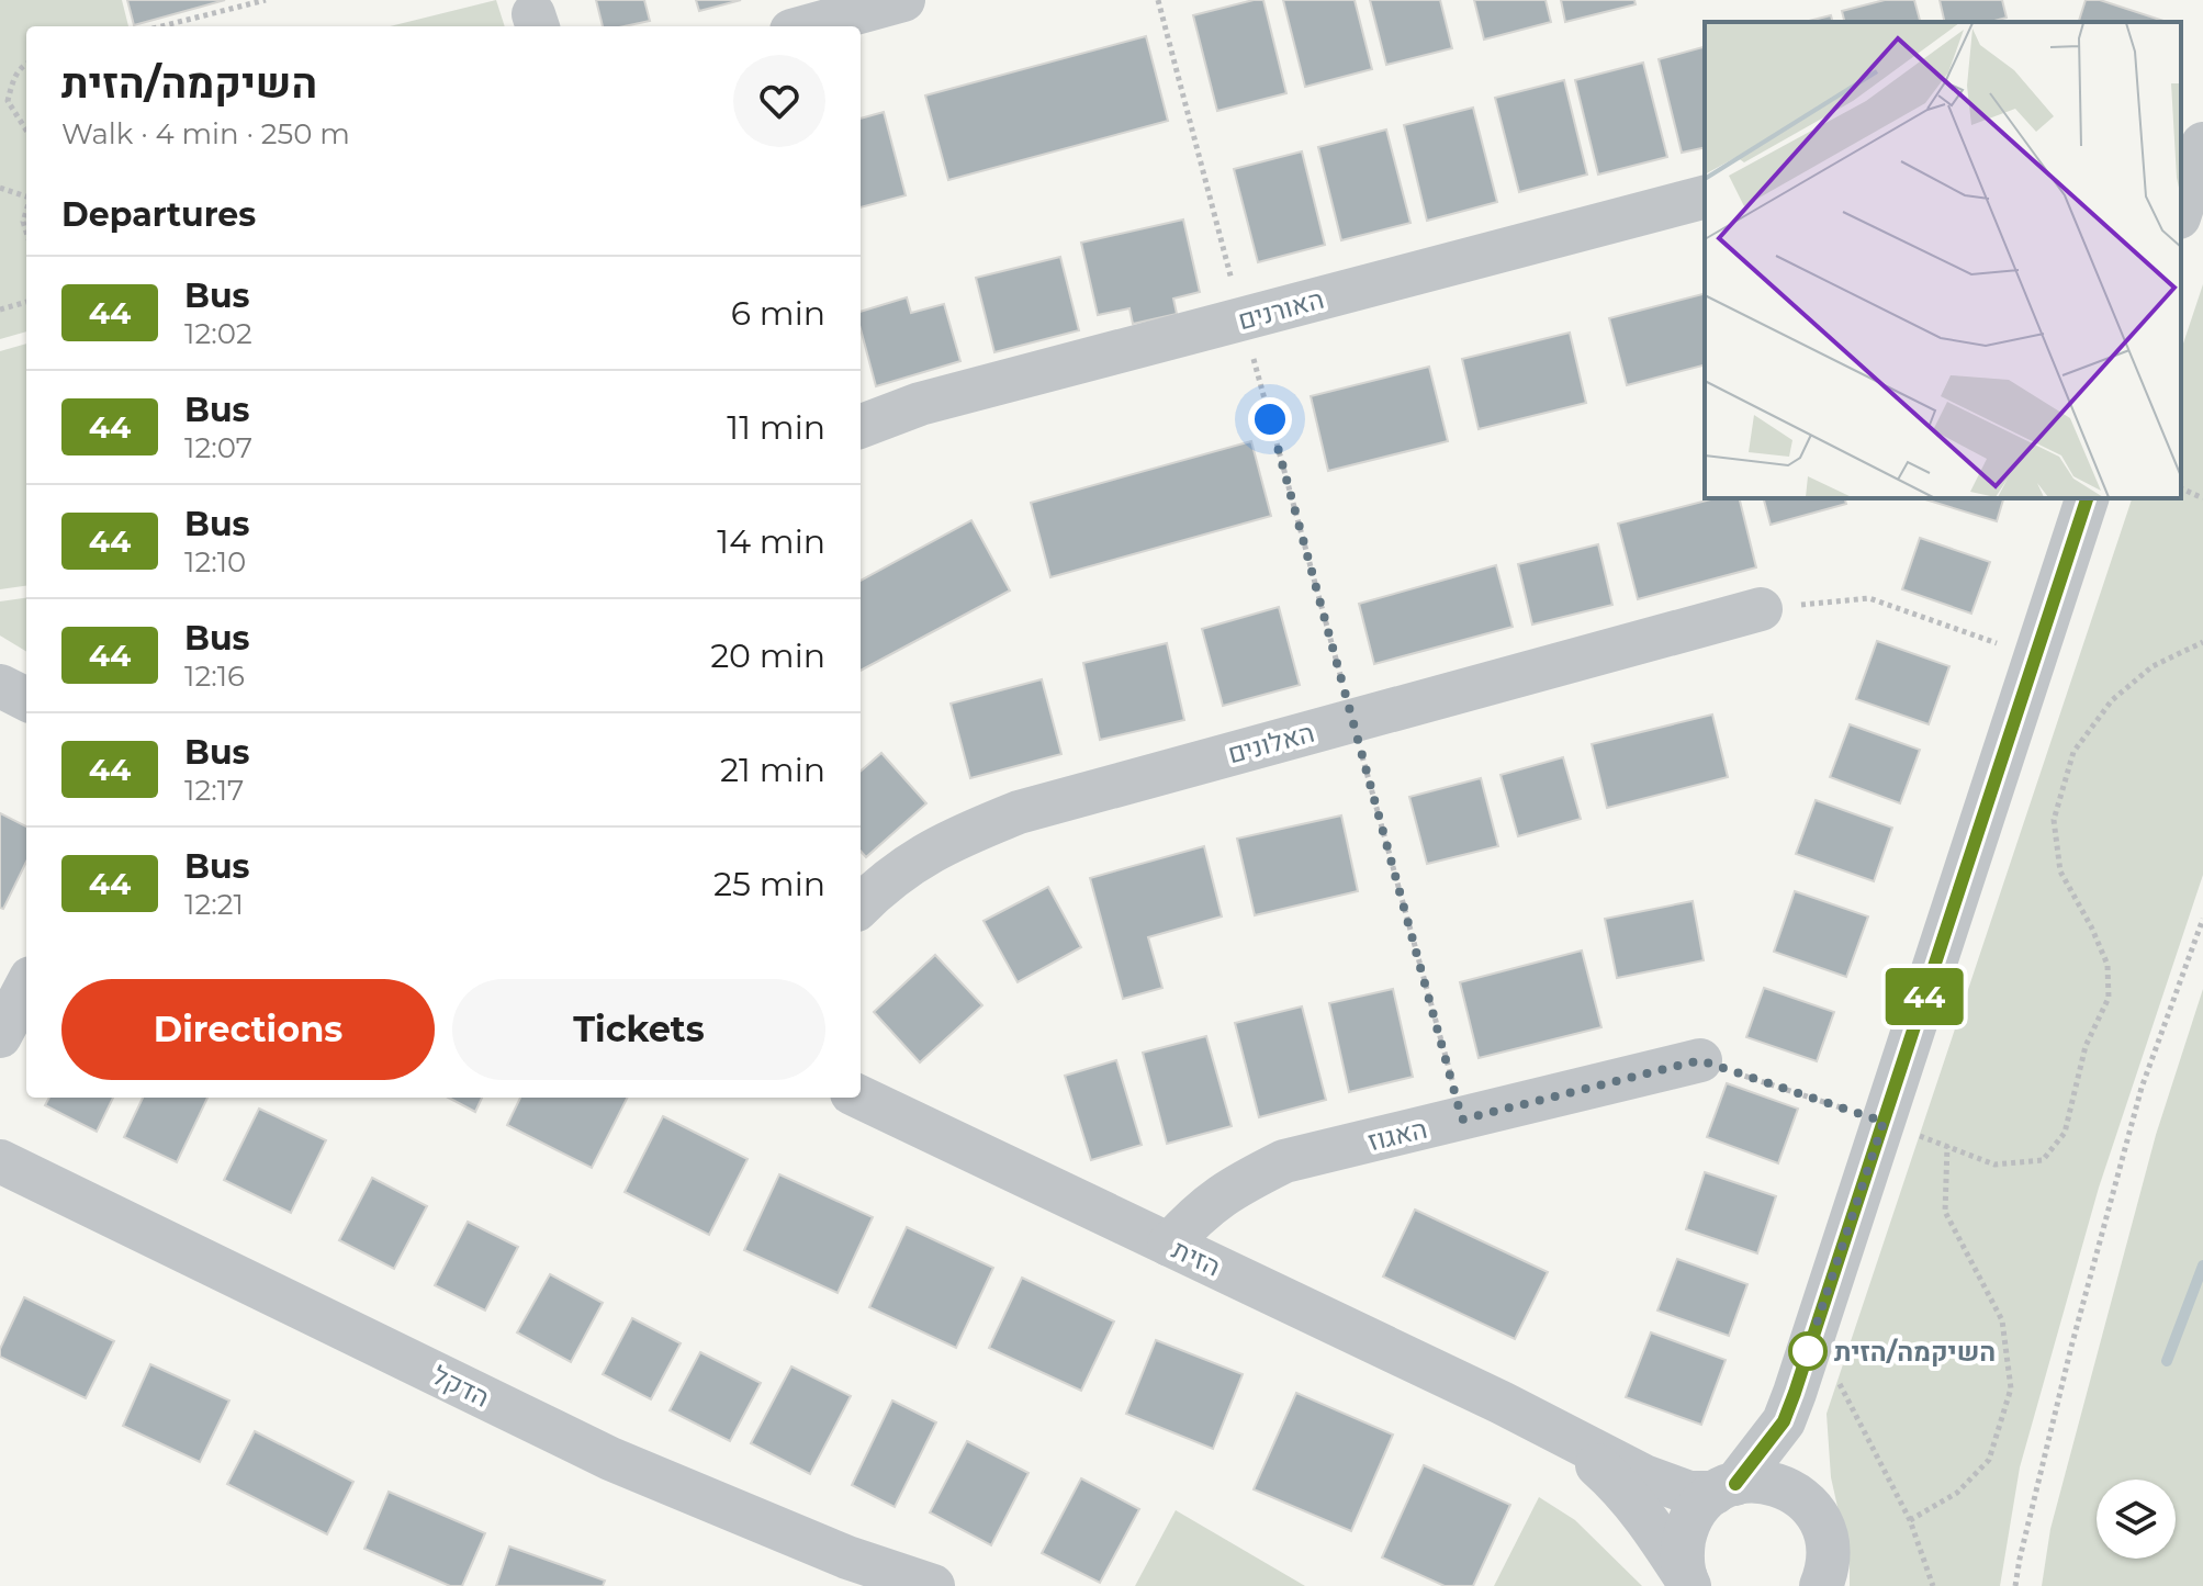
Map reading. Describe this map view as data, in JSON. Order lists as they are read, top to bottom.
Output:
{
  "streets": {
    "street": [
      "האורנים",
      "האלונים",
      "האגוז",
      "הזית",
      "הדקל"
    ]
  },
  "crossings": [
    ["האגוז", "הזית"]
  ],
  "places": ["השיקמה/הזית"],
  "lines": ["bus line 44"],
  "page": {
    "on_map": "44",
    "heading": [
      ["השיקמה/הזית", "Walk · 4 min · 250 m"],
      "Departures"
    ],
    "list": [
      {
        "mark": "44",
        "name": "Bus",
        "note": "12:02",
        "value": "6 min"
      },
      {
        "mark": "44",
        "name": "Bus",
        "note": "12:07",
        "value": "11 min"
      },
      {
        "mark": "44",
        "name": "Bus",
        "note": "12:10",
        "value": "14 min"
      },
      {
        "mark": "44",
        "name": "Bus",
        "note": "12:16",
        "value": "20 min"
      },
      {
        "mark": "44",
        "name": "Bus",
        "note": "12:17",
        "value": "21 min"
      },
      {
        "mark": "44",
        "name": "Bus",
        "note": "12:21",
        "value": "25 min"
      }
    ],
    "buttons": ["Directions", "Tickets"]
  }
}
